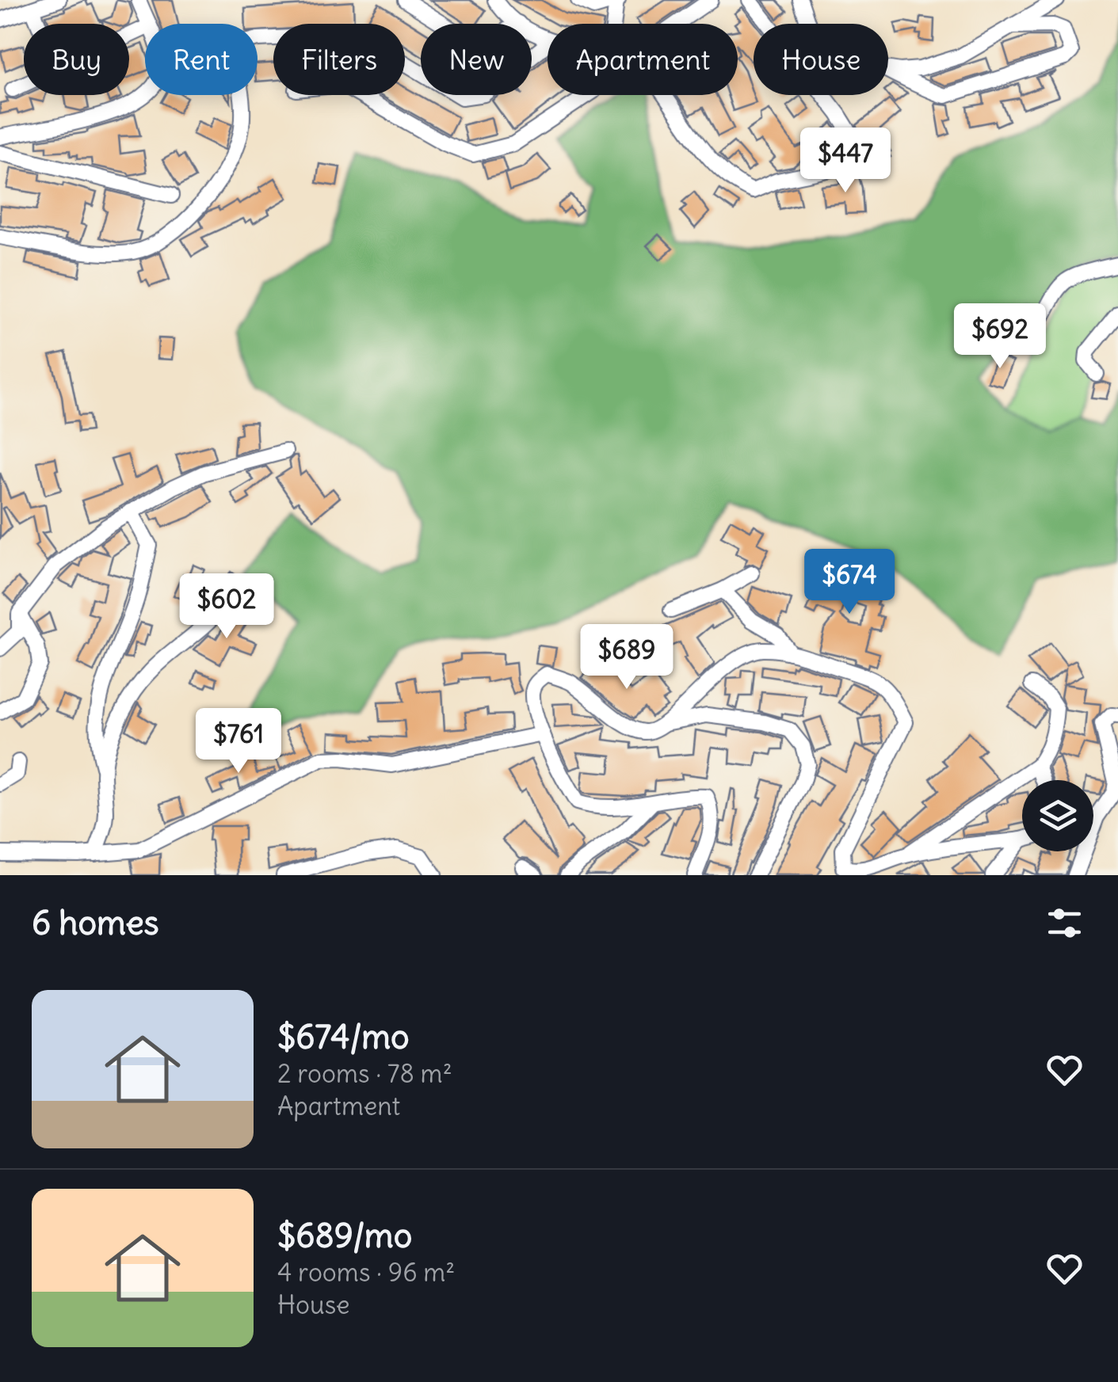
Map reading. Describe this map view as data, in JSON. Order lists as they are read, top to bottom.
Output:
{
  "page": {
    "chip": [
      "Buy",
      "Rent",
      "Filters",
      "New",
      "Apartment",
      "House"
    ],
    "price": [
      "$447",
      "$692",
      "$674",
      "$602",
      "$689",
      "$761"
    ],
    "heading": "6 homes",
    "list": [
      {
        "name": "$674/mo",
        "note": "2 rooms · 78 m² · Apartment"
      },
      {
        "name": "$689/mo",
        "note": "4 rooms · 96 m² · House"
      }
    ]
  }
}
